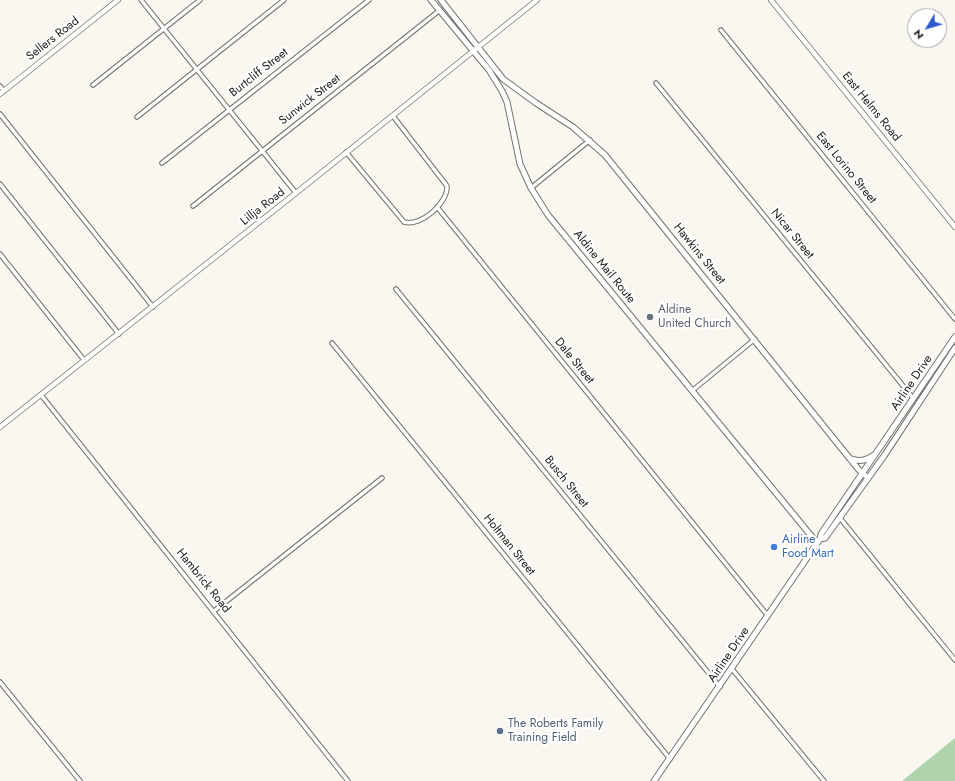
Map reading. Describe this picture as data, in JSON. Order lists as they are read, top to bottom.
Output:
{
  "streets": {
    "main road": ["Hawkins Street", "Aldine Mail Route", "Airline Drive"],
    "street": [
      "Sellers Road",
      "Burtcliff Street",
      "Sunwick Street",
      "East Helms Road",
      "East Lorino Street",
      "Lillja Road",
      "Nicar Street",
      "Dale Street",
      "Busch Street",
      "Holtman Street",
      "Hambrick Road"
    ]
  },
  "crossings": [
    ["Sunwick Street", "Aldine Mail Route"],
    ["Lillja Road", "Hawkins Street"],
    ["Lillja Road", "Aldine Mail Route"],
    ["Lillja Road", "Hambrick Road"],
    ["Nicar Street", "Airline Drive"],
    ["Hawkins Street", "Airline Drive"],
    ["Aldine Mail Route", "Airline Drive"],
    ["Dale Street", "Airline Drive"],
    ["Airline Drive", "Busch Street"],
    ["Airline Drive", "Holtman Street"]
  ],
  "places": ["Aldine United Church", "Airline Food Mart", "The Roberts Family Training Field"],
  "north": "bottom left"
}
